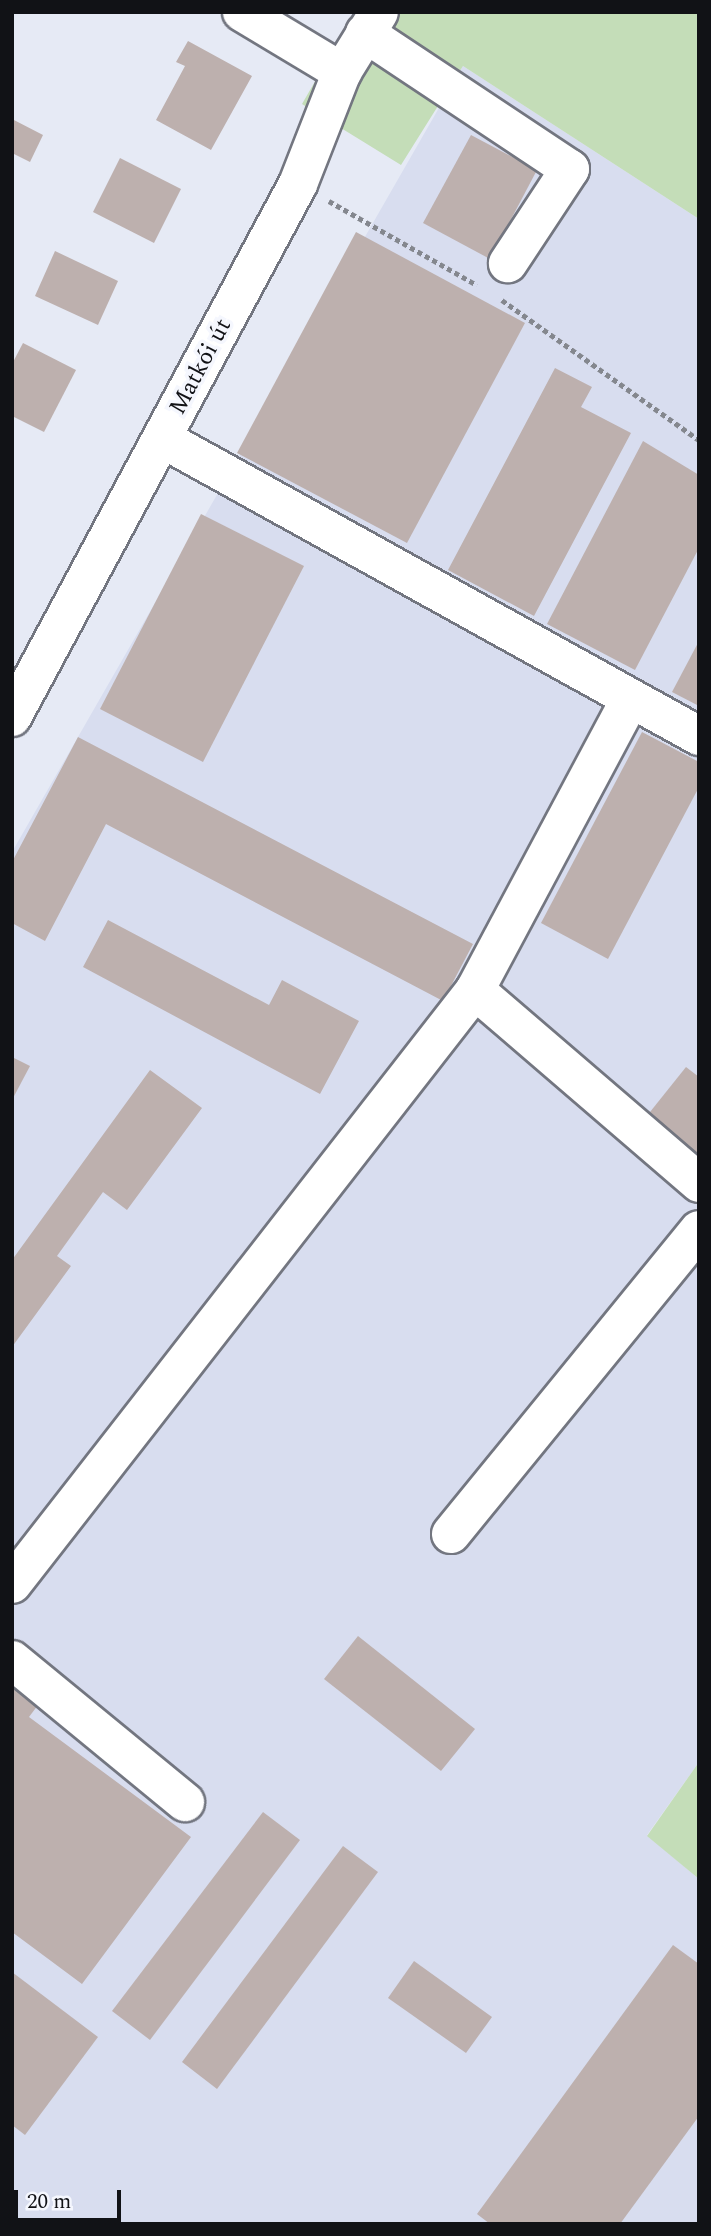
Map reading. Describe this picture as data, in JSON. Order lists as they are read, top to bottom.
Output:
{
  "streets": {
    "street": ["Matkói út"]
  },
  "scale_bar": "20 m"
}
